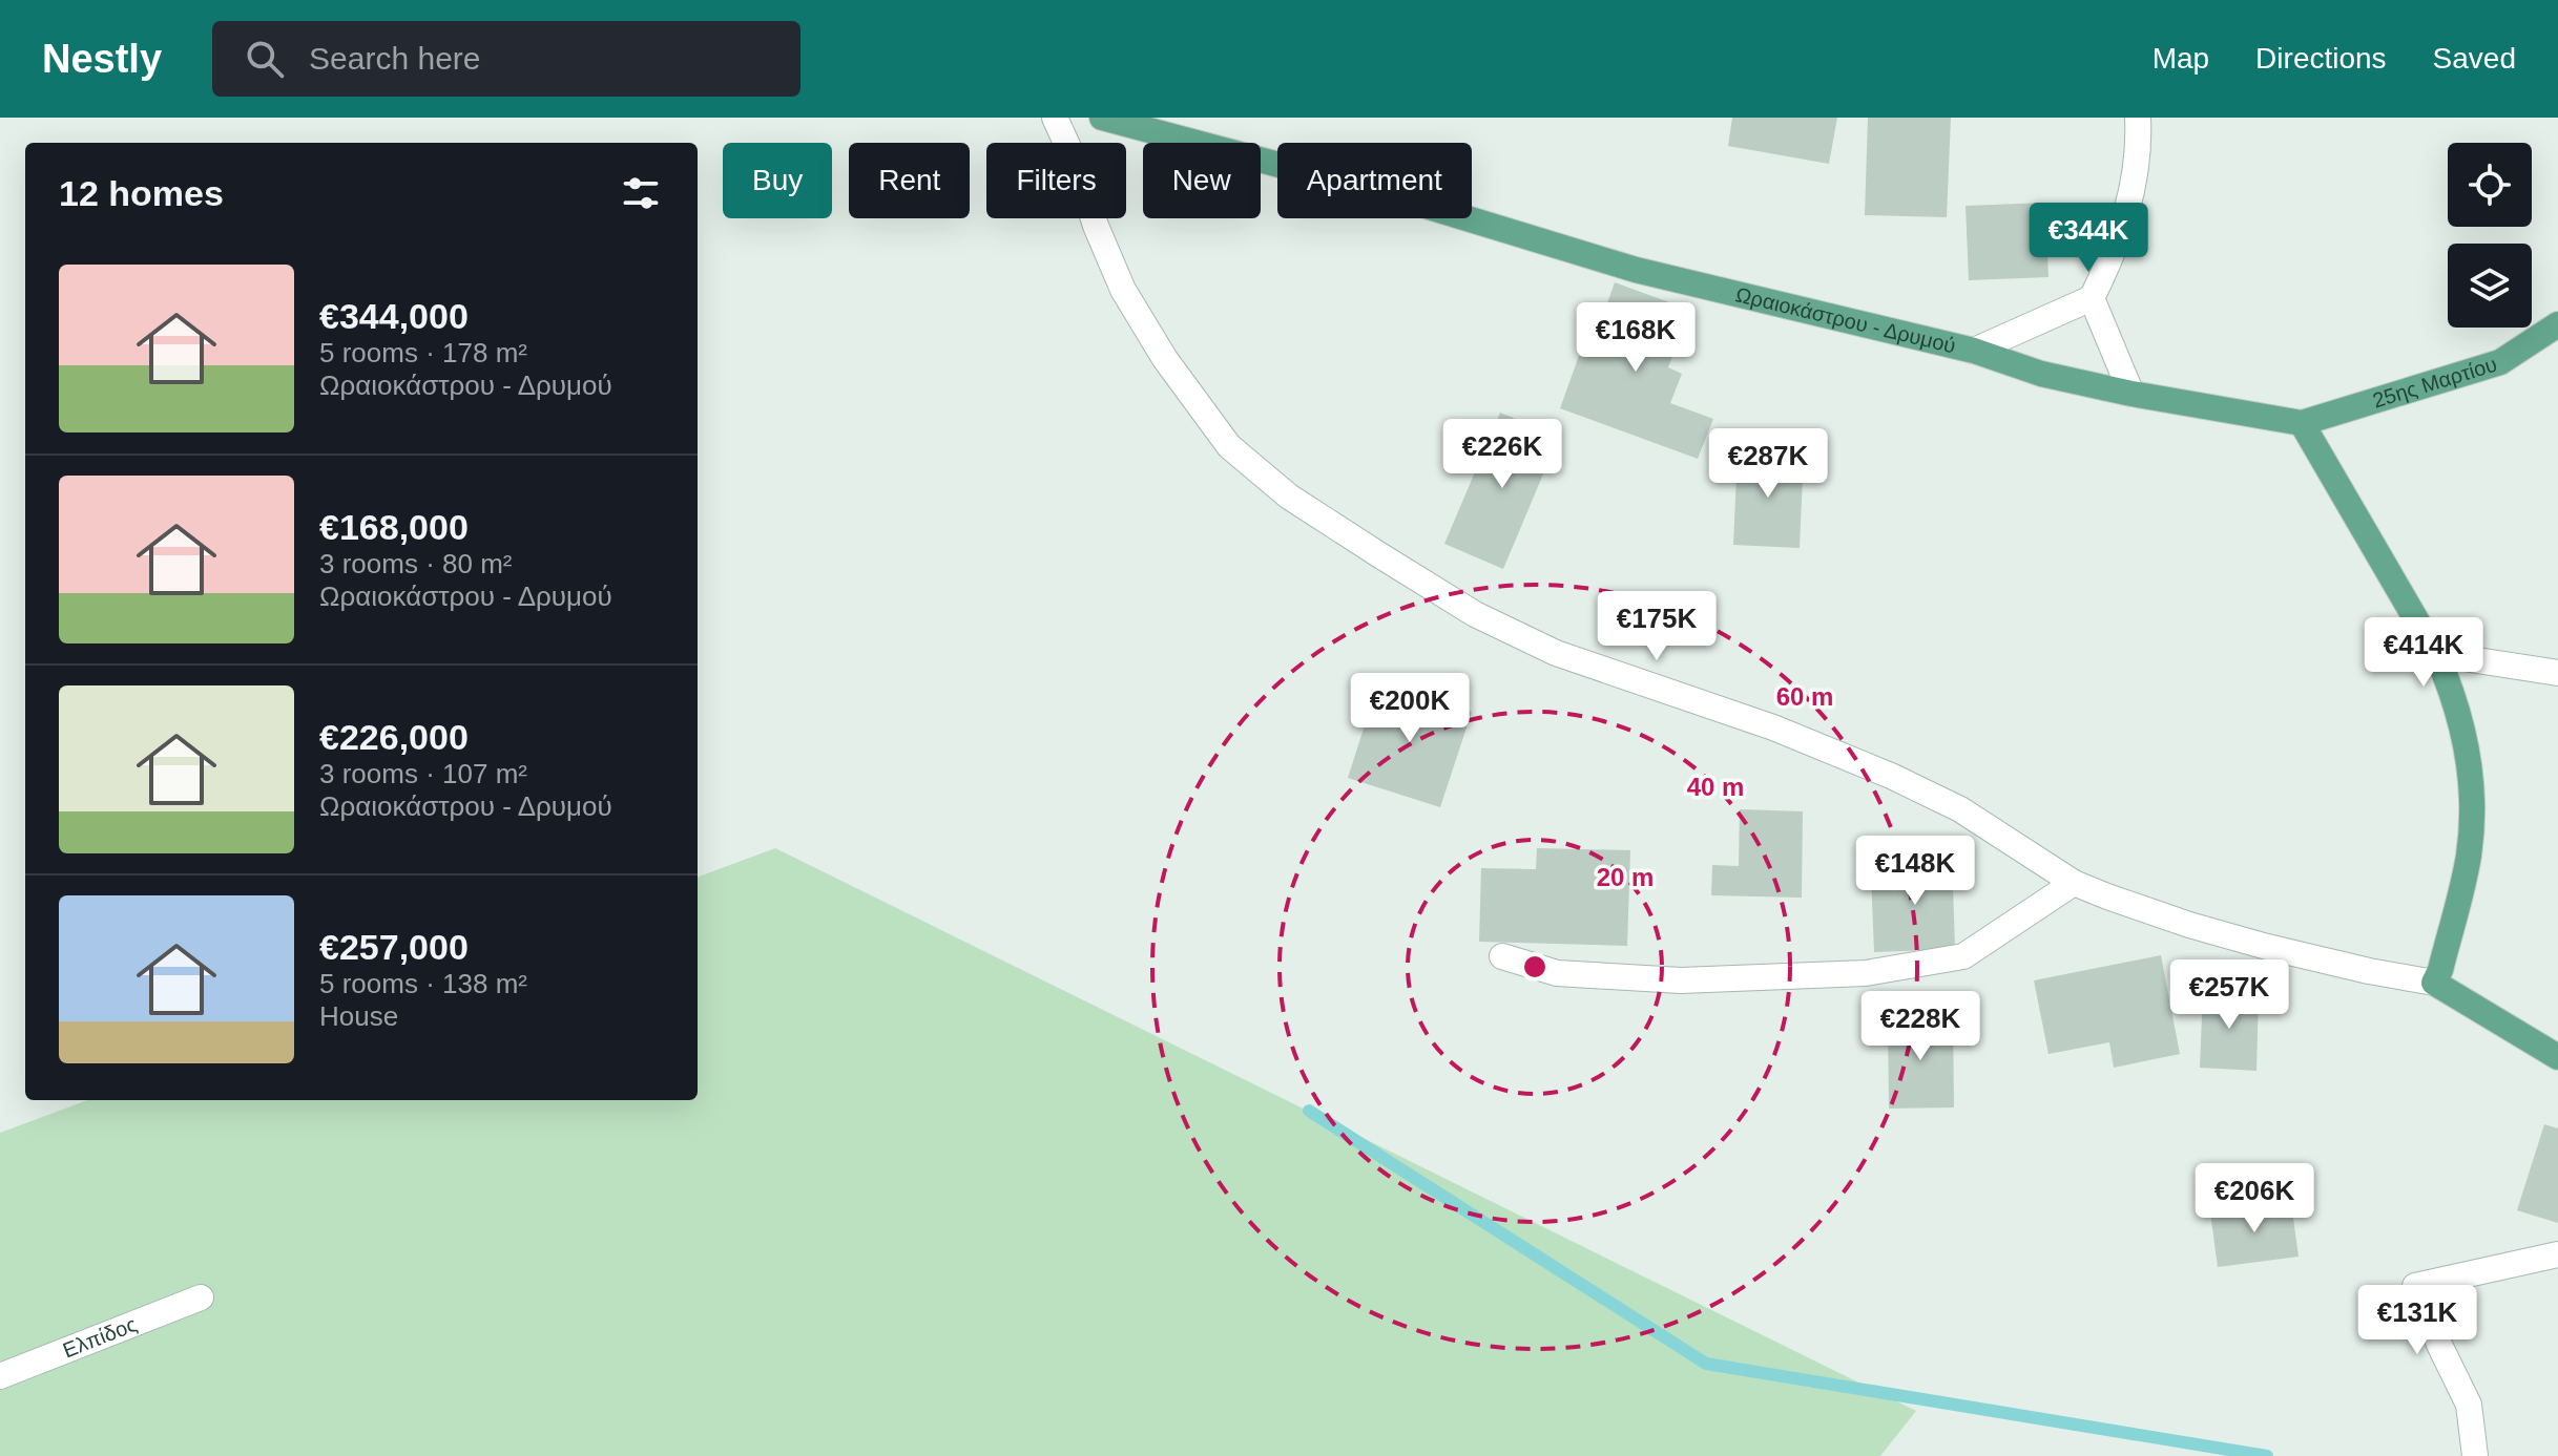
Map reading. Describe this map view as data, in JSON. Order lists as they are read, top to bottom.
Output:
{
  "streets": {
    "main road": ["Ωραιοκάστρου - Δρυμού", "25ης Μαρτίου"],
    "street": ["Ελπίδος"]
  },
  "crossings": [
    ["Ωραιοκάστρου - Δρυμού", "25ης Μαρτίου"]
  ],
  "page": {
    "header": "Nestly",
    "search": "Search here",
    "nav": ["Map", "Directions", "Saved"],
    "chip": [
      "Buy",
      "Rent",
      "Filters",
      "New",
      "Apartment"
    ],
    "heading": "12 homes",
    "price": [
      "€344K",
      "€168K",
      "€226K",
      "€287K",
      "€175K",
      "€414K",
      "€200K",
      "€148K",
      "€257K",
      "€228K",
      "€206K",
      "€131K"
    ],
    "list": [
      {
        "name": "€344,000",
        "note": "5 rooms · 178 m² · Ωραιοκάστρου - Δρυμού"
      },
      {
        "name": "€168,000",
        "note": "3 rooms · 80 m² · Ωραιοκάστρου - Δρυμού"
      },
      {
        "name": "€226,000",
        "note": "3 rooms · 107 m² · Ωραιοκάστρου - Δρυμού"
      },
      {
        "name": "€257,000",
        "note": "5 rooms · 138 m² · House"
      }
    ]
  },
  "rings": ["60 m", "40 m", "20 m"]
}
